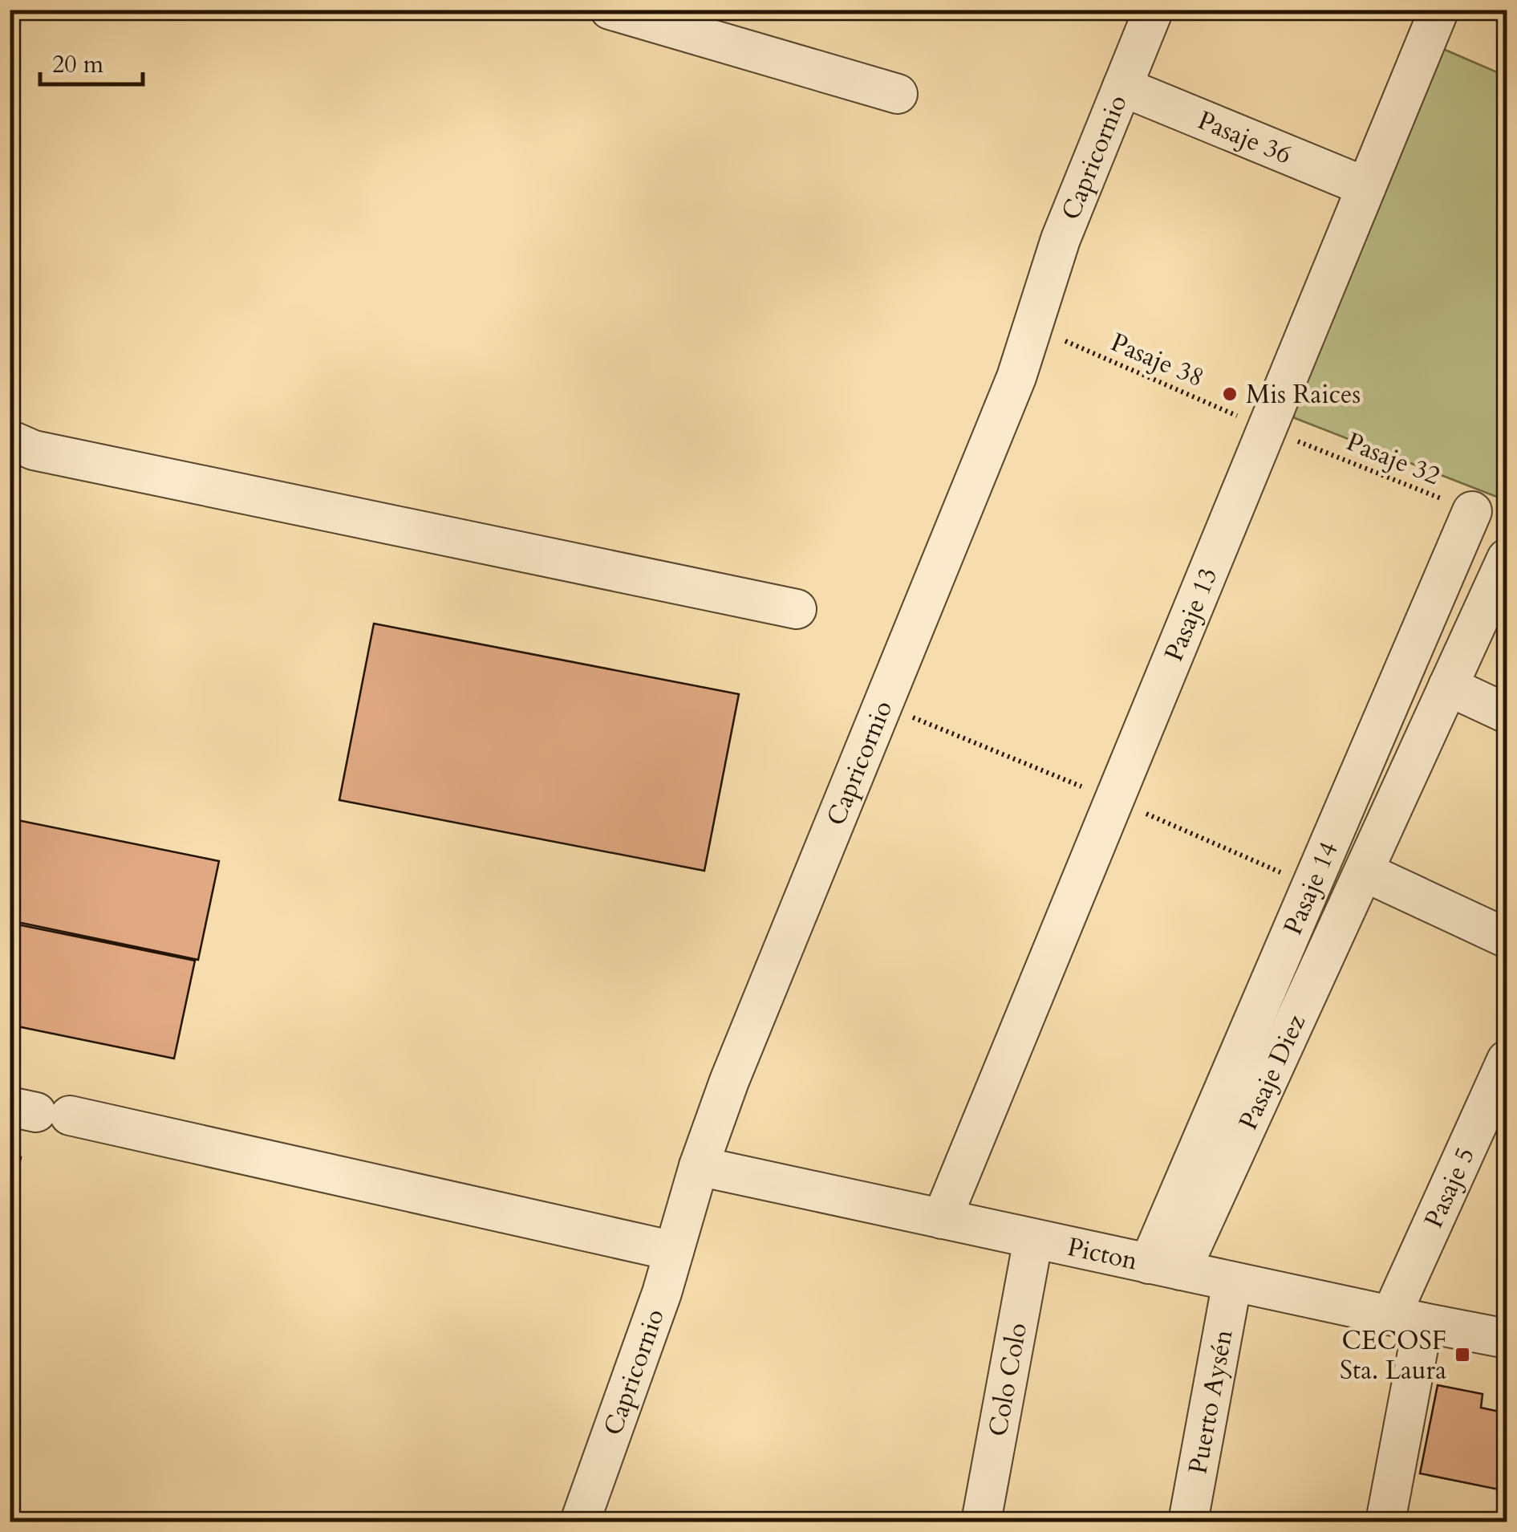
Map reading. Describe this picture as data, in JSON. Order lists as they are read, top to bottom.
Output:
{
  "streets": {
    "street": [
      "Pasaje 36",
      "Capricornio",
      "Pasaje 13",
      "Pasaje 14",
      "Pasaje Diez",
      "Pasaje 5",
      "Picton",
      "Colo Colo",
      "Puerto Aysén"
    ],
    "path": ["Pasaje 38", "Pasaje 32"]
  },
  "crossings": [
    ["Pasaje 36", "Capricornio"],
    ["Pasaje 36", "Pasaje 13"],
    ["Capricornio", "Pasaje 38"],
    ["Capricornio", "Picton"],
    ["Pasaje 38", "Pasaje 32"],
    ["Pasaje 38", "Pasaje 13"],
    ["Pasaje 32", "Pasaje 13"],
    ["Pasaje 32", "Pasaje 14"],
    ["Pasaje 13", "Picton"],
    ["Pasaje 14", "Pasaje Diez"],
    ["Pasaje 14", "Picton"],
    ["Pasaje Diez", "Picton"],
    ["Pasaje 5", "Picton"],
    ["Picton", "Colo Colo"],
    ["Picton", "Puerto Aysén"]
  ],
  "places": {
    "other": ["Mis Raices"],
    "transit": ["CECOSF Sta. Laura"]
  },
  "scale_bar": "20 m"
}
